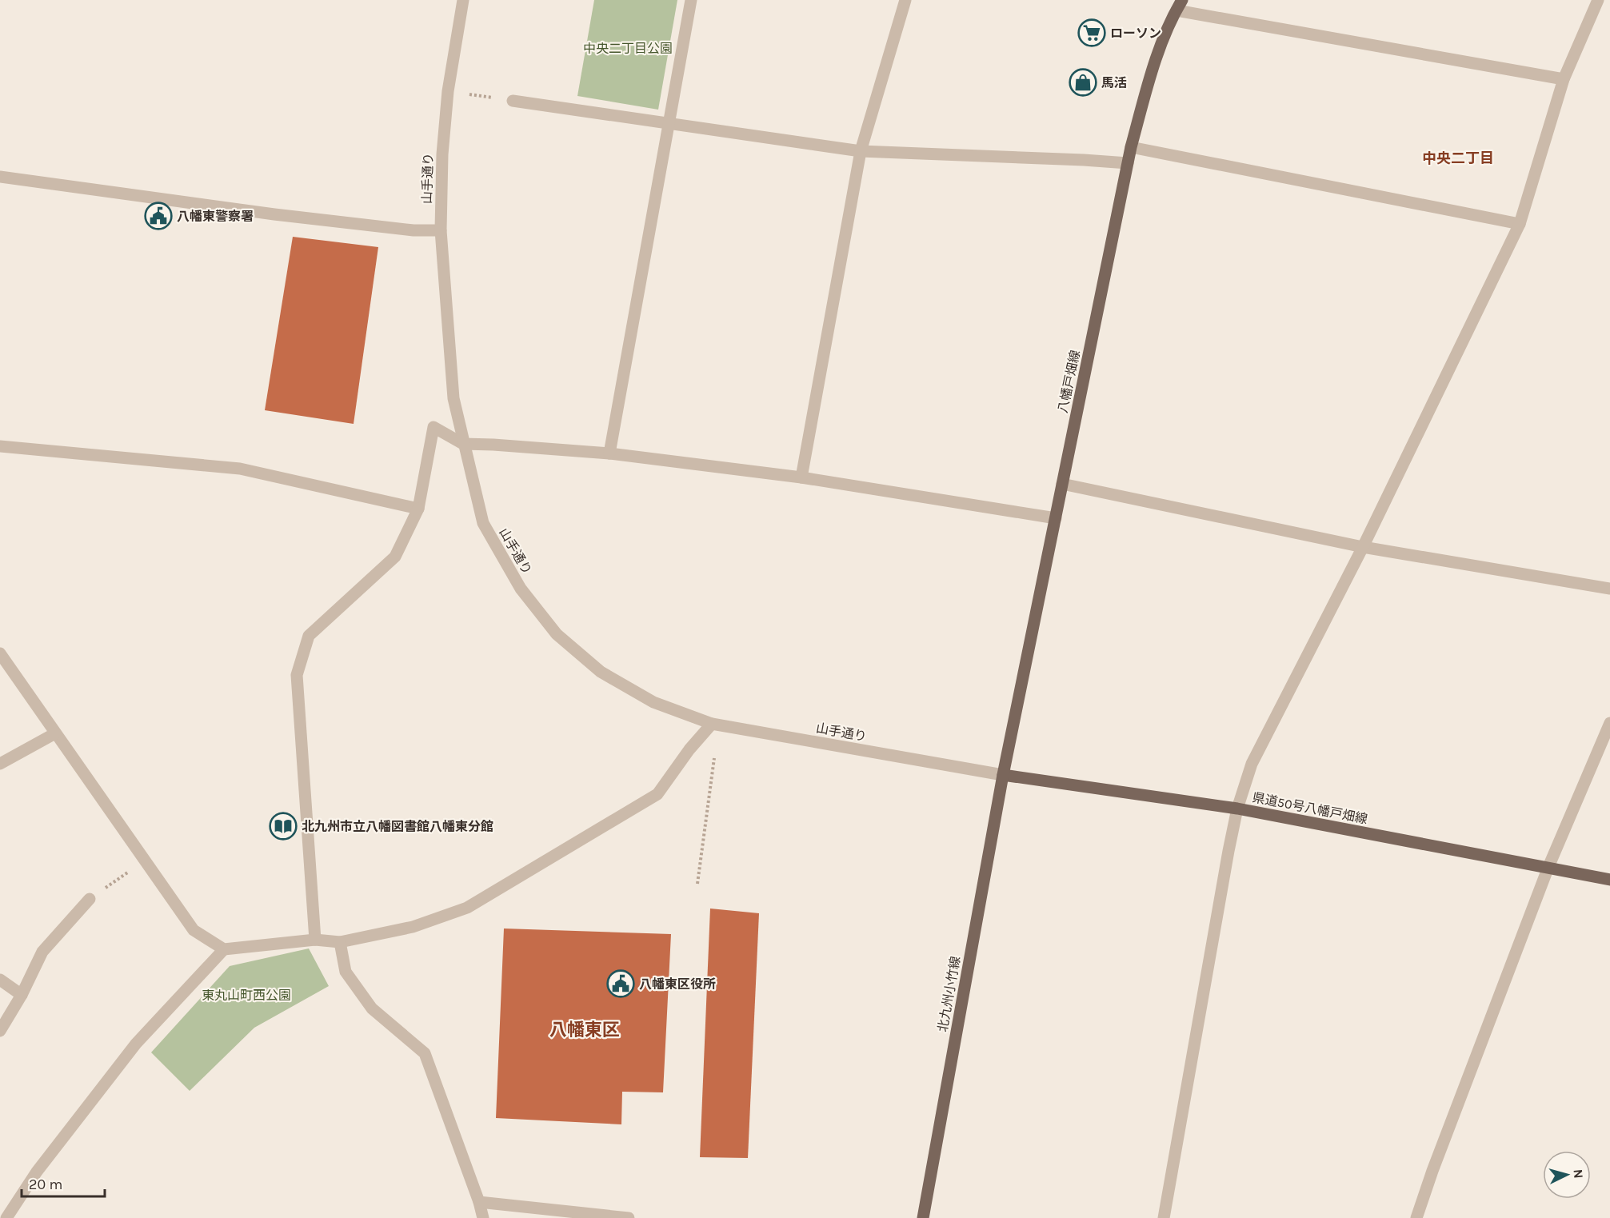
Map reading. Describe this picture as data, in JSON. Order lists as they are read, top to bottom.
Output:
{
  "streets": {
    "main road": ["八幡戸畑線", "県道50号八幡戸畑線", "北九州小竹線"],
    "street": ["山手通り"]
  },
  "crossings": [
    ["山手通り", "八幡戸畑線"],
    ["山手通り", "県道50号八幡戸畑線"],
    ["山手通り", "北九州小竹線"],
    ["八幡戸畑線", "県道50号八幡戸畑線"],
    ["八幡戸畑線", "北九州小竹線"],
    ["県道50号八幡戸畑線", "北九州小竹線"]
  ],
  "districts": ["中央二丁目", "八幡東区"],
  "parks": ["中央二丁目公園", "東丸山町西公園"],
  "places": {
    "supermarket": ["ローソン"],
    "shop": ["馬活"],
    "public building": ["八幡東警察署", "八幡東区役所"],
    "library": ["北九州市立八幡図書館八幡東分館"]
  },
  "scale_bar": "20 m",
  "north": "right"
}
